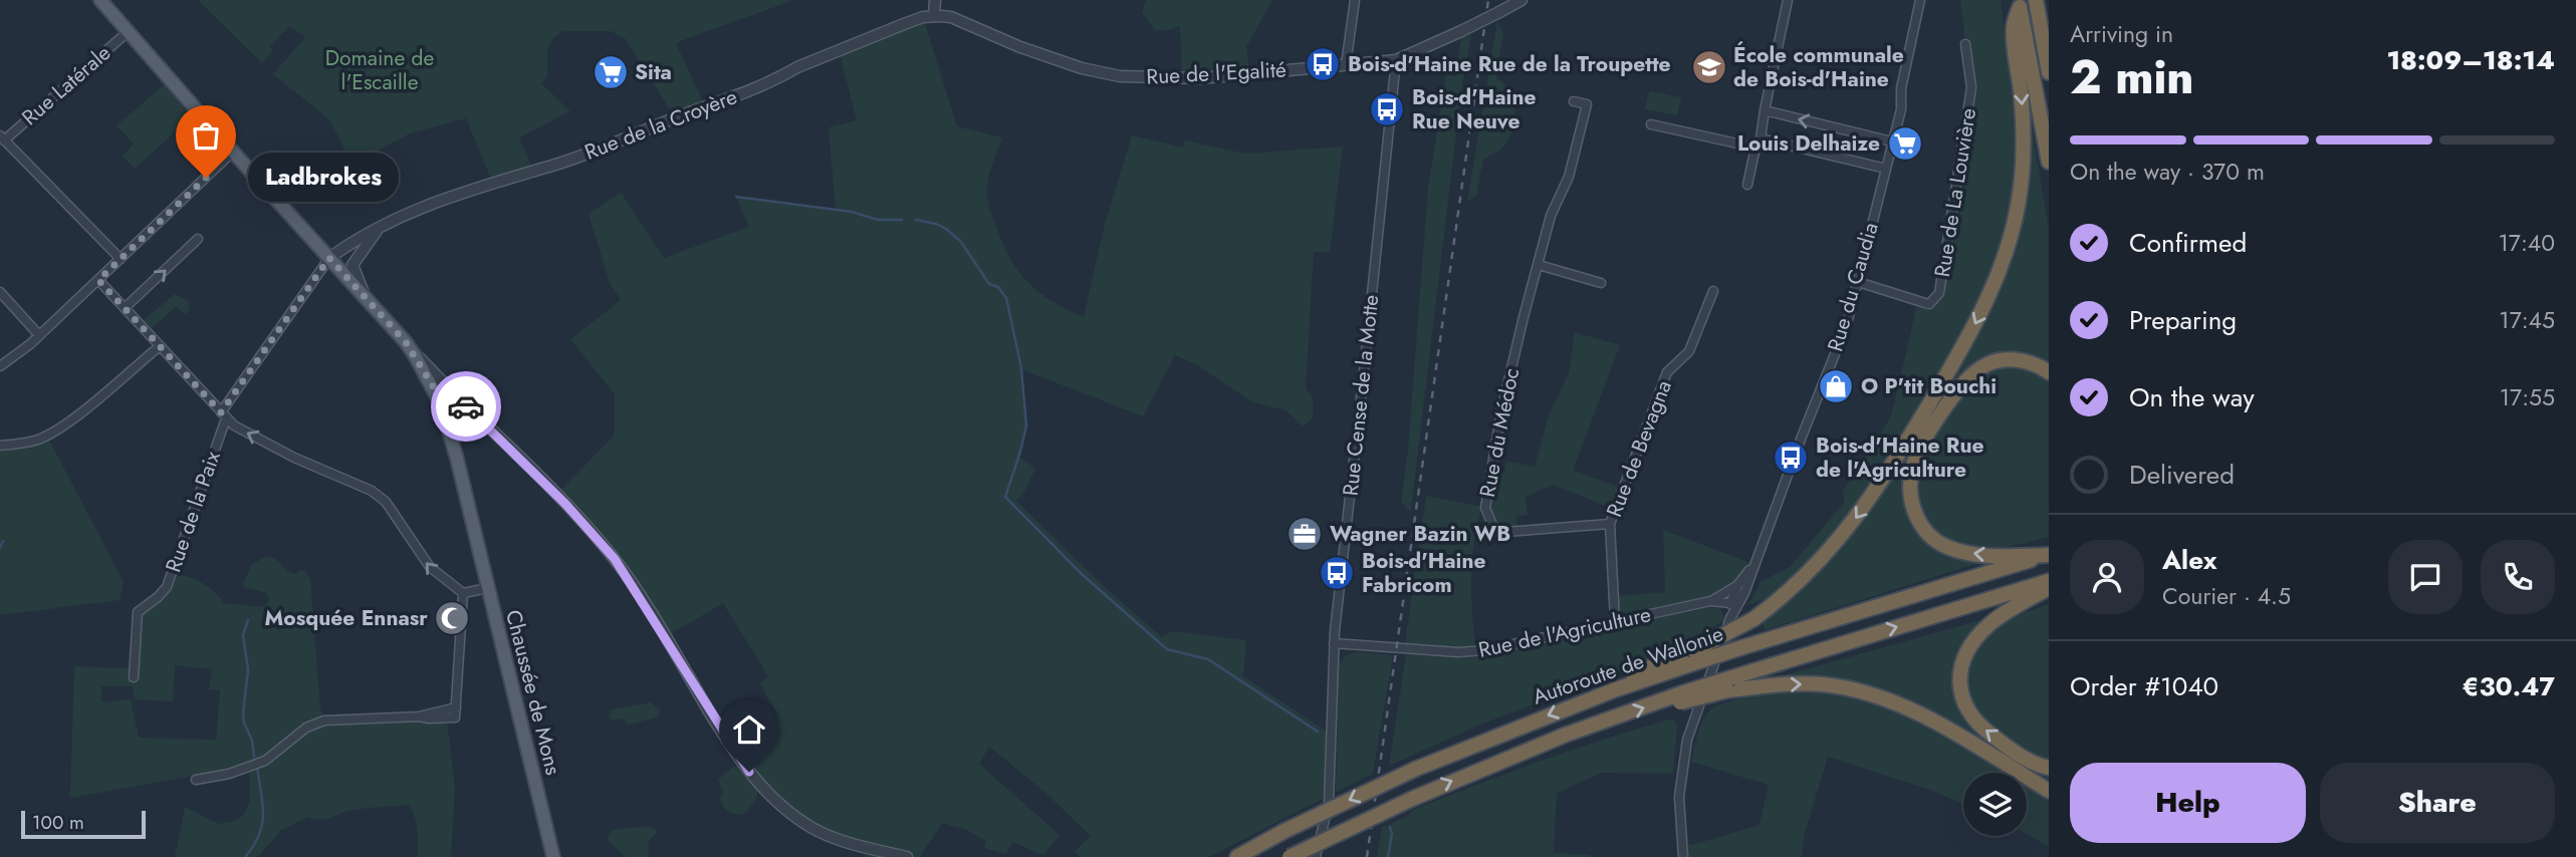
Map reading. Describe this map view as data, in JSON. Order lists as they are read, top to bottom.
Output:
{
  "streets": {
    "highway": ["Autoroute de Wallonie"],
    "main road": ["Chaussée de Mons"],
    "street": [
      "Rue de l'Egalité",
      "Rue Latérale",
      "Rue de la Croyère",
      "Rue de La Louvière",
      "Rue du Caudia",
      "Rue Cense de la Motte",
      "Rue du Médoc",
      "Rue de Bevagna",
      "Rue de la Paix",
      "Rue de l'Agriculture"
    ]
  },
  "crossings": [
    ["Rue de l'Egalité", "Rue de la Croyère"],
    ["Rue de l'Egalité", "Rue Cense de la Motte"],
    ["Rue Latérale", "Chaussée de Mons"],
    ["Rue de la Croyère", "Rue de la Paix"],
    ["Rue de la Croyère", "Chaussée de Mons"],
    ["Rue de La Louvière", "Rue du Caudia"],
    ["Rue du Caudia", "Rue de l'Agriculture"],
    ["Rue Cense de la Motte", "Rue de l'Agriculture"],
    ["Rue du Médoc", "Rue de Bevagna"],
    ["Rue de Bevagna", "Rue de l'Agriculture"],
    ["Rue de la Paix", "Chaussée de Mons"]
  ],
  "parks": ["Domaine de l'Escaille"],
  "places": {
    "bus stop": [
      "Bois-d'Haine Rue de la Troupette",
      "Bois-d'Haine Rue Neuve",
      "Bois-d'Haine Rue de l'Agriculture",
      "Bois-d'Haine Fabricom"
    ],
    "school or university": ["École communale de Bois-d'Haine"],
    "supermarket": ["Sita", "Louis Delhaize"],
    "other": ["Ladbrokes"],
    "shop": ["O P'tit Bouchi"],
    "office": ["Wagner Bazin WB"],
    "mosque": ["Mosquée Ennasr"]
  },
  "scale_bar": "100 m",
  "page": {
    "heading": ["2 min", "Arriving in", "18:09–18:14"],
    "panel": [
      "Alex",
      "Courier · 4.5",
      "Order #1040",
      "€30.47"
    ],
    "bar": "On the way · 370 m",
    "bubble": "Ladbrokes",
    "list": [
      ["Confirmed", "17:40"],
      ["Preparing", "17:45"],
      ["On the way", "17:55"],
      "Delivered"
    ],
    "buttons": ["Help", "Share"],
    "scale": "100 m"
  }
}
